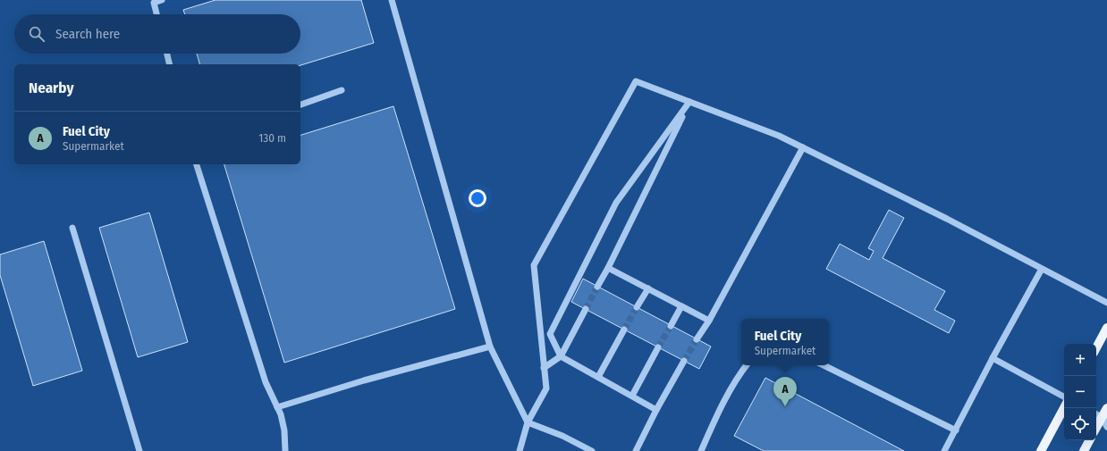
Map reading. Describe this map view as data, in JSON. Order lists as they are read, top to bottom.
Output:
{
  "page": {
    "search": "Search here",
    "heading": "Nearby",
    "list": [
      {
        "mark": "A",
        "name": "Fuel City",
        "note": "Supermarket",
        "value": "130 m"
      }
    ],
    "popup": ["Fuel City", "Supermarket"],
    "map_buttons": ["+", "−"],
    "pins": "A"
  }
}
